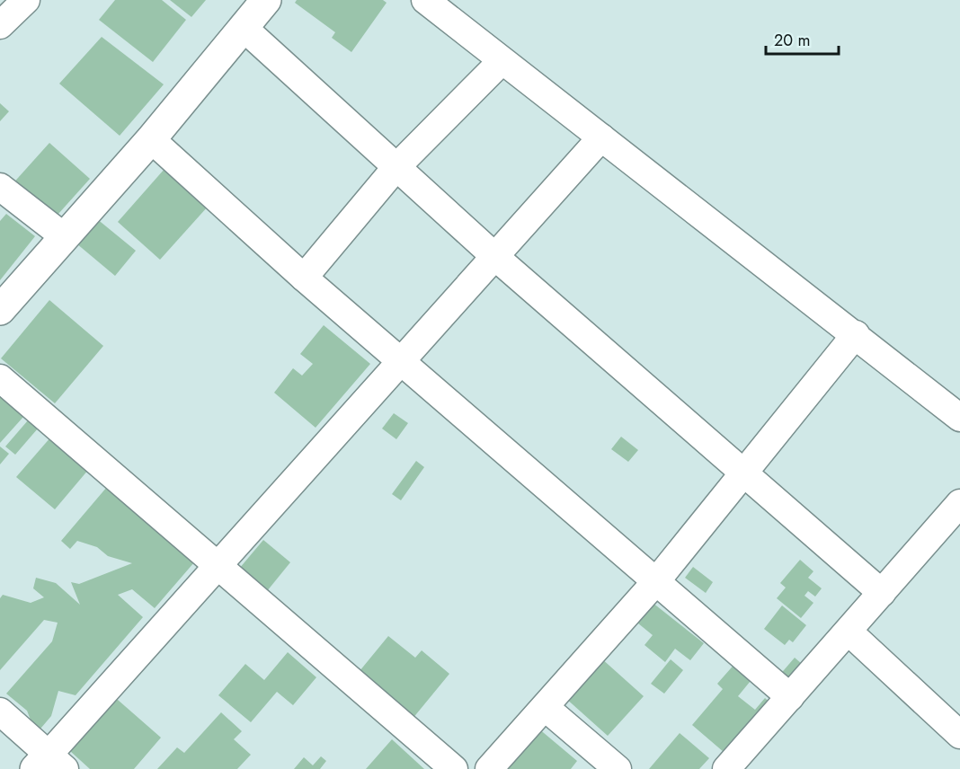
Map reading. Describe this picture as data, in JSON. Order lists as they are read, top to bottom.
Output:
{
  "scale_bar": "20 m"
}
